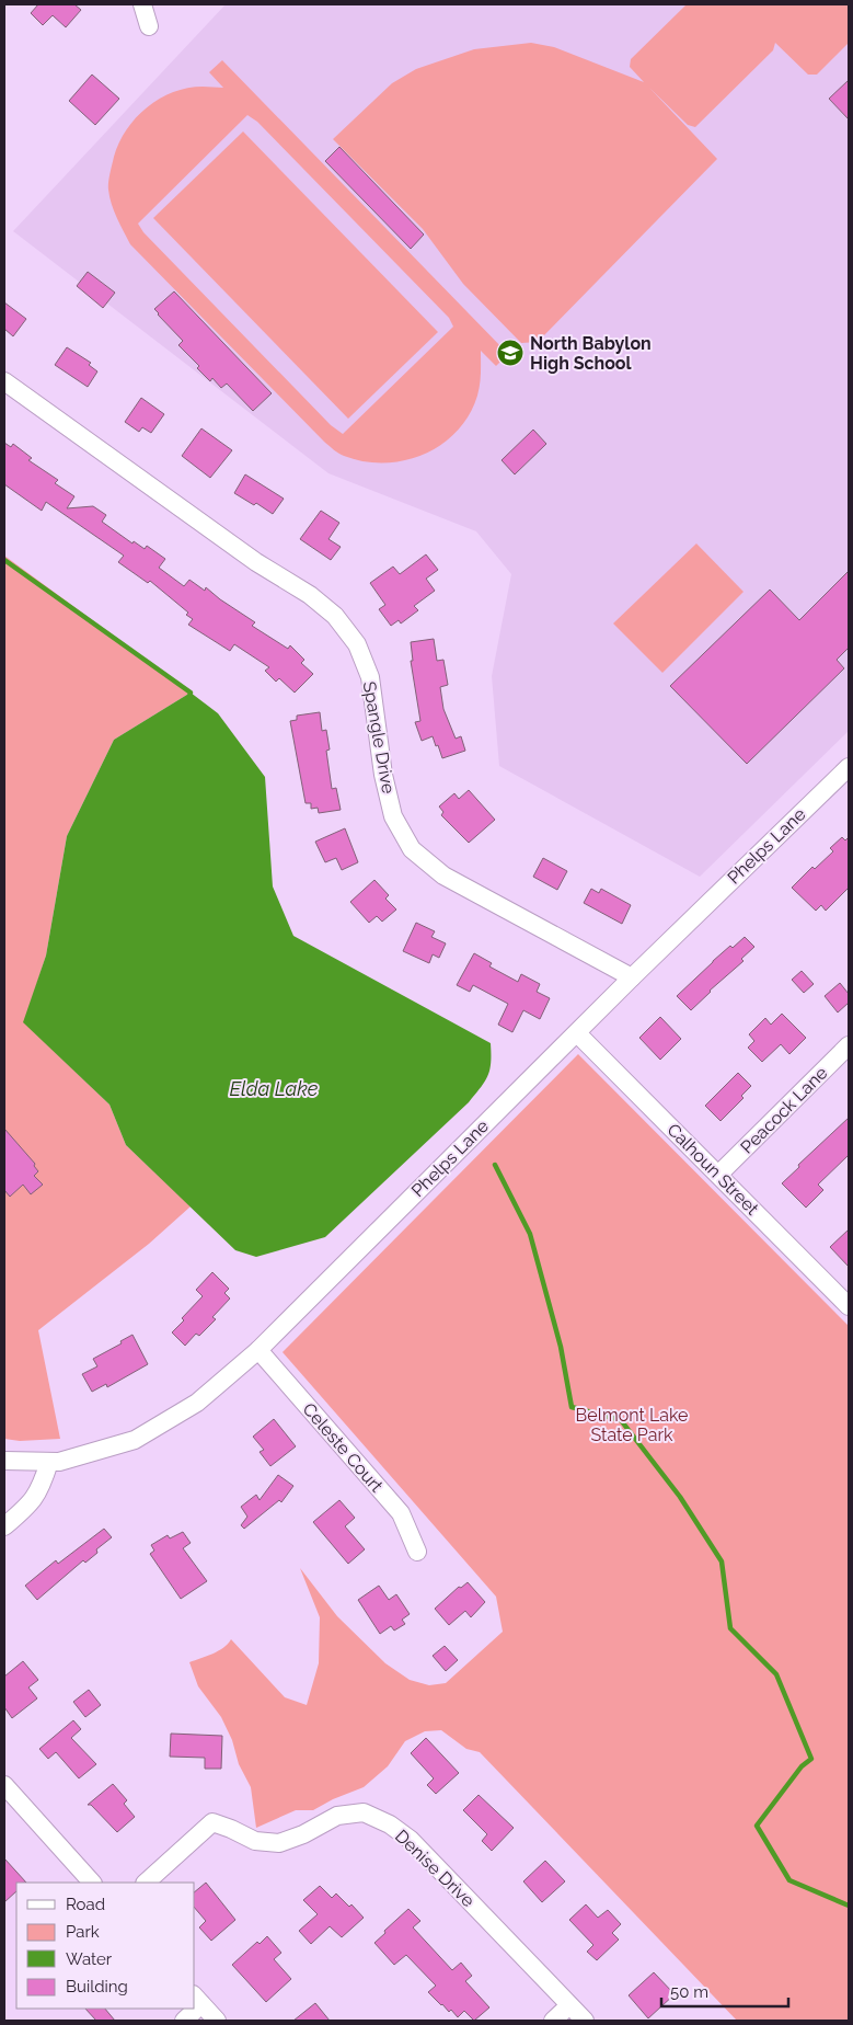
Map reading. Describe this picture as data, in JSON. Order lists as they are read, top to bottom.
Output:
{
  "streets": {
    "street": [
      "Spangle Drive",
      "Phelps Lane",
      "Peacock Lane",
      "Calhoun Street",
      "Celeste Court",
      "Denise Drive"
    ]
  },
  "crossings": [
    ["Spangle Drive", "Phelps Lane"],
    ["Phelps Lane", "Calhoun Street"],
    ["Phelps Lane", "Celeste Court"],
    ["Peacock Lane", "Calhoun Street"]
  ],
  "water": ["Elda Lake"],
  "parks": ["Belmont Lake State Park"],
  "places": {
    "school or university": ["North Babylon High School"]
  },
  "legend": [
    "Road",
    "Park",
    "Water",
    "Building"
  ],
  "scale_bar": "50 m"
}
